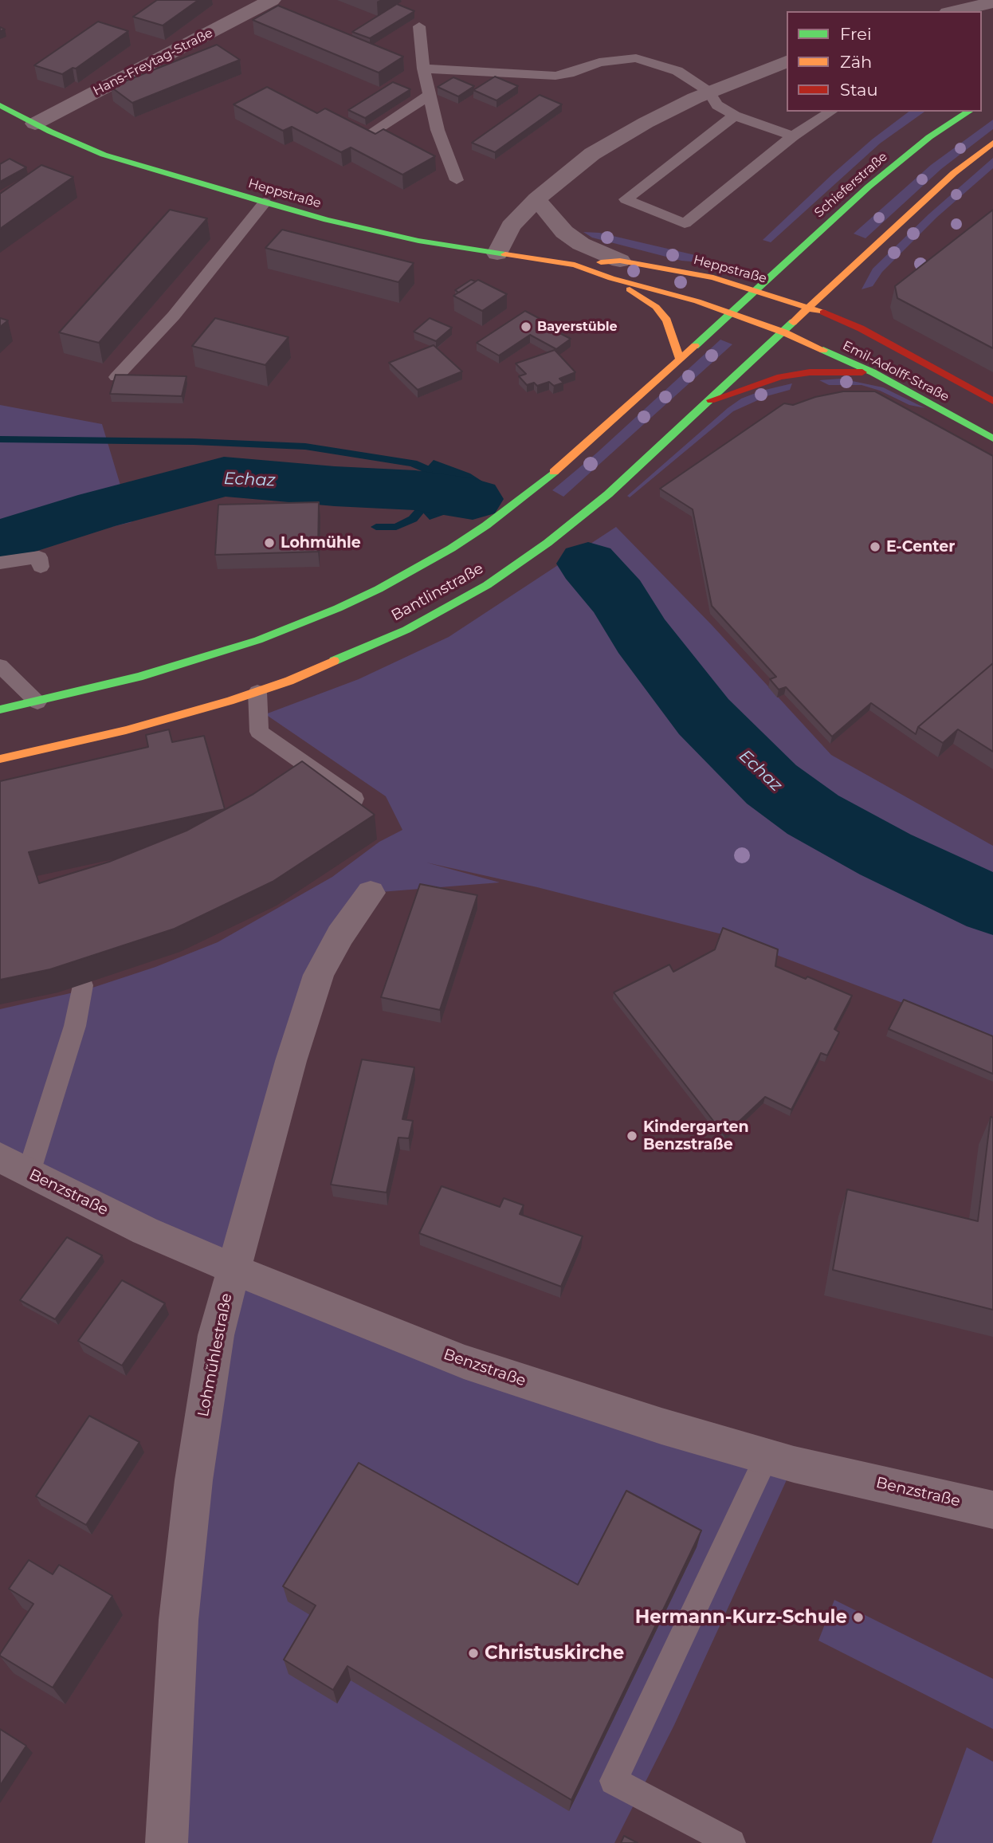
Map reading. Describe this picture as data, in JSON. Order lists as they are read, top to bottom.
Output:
{
  "streets": {
    "main road": [
      "Schieferstraße",
      "Heppstraße",
      "Emil-Adolff-Straße",
      "Bantlinstraße"
    ],
    "street": ["Hans-Freytag-Straße", "Benzstraße", "Lohmühlestraße"]
  },
  "crossings": [
    ["Hans-Freytag-Straße", "Heppstraße"],
    ["Schieferstraße", "Heppstraße"],
    ["Schieferstraße", "Bantlinstraße"],
    ["Heppstraße", "Emil-Adolff-Straße"],
    ["Heppstraße", "Bantlinstraße"],
    ["Emil-Adolff-Straße", "Bantlinstraße"],
    ["Benzstraße", "Lohmühlestraße"]
  ],
  "water": ["Echaz"],
  "places": [
    "Bayerstüble",
    "Lohmühle",
    "E-Center",
    "Kindergarten Benzstraße",
    "Hermann-Kurz-Schule",
    "Christuskirche"
  ],
  "legend": ["Frei", "Zäh", "Stau"]
}
